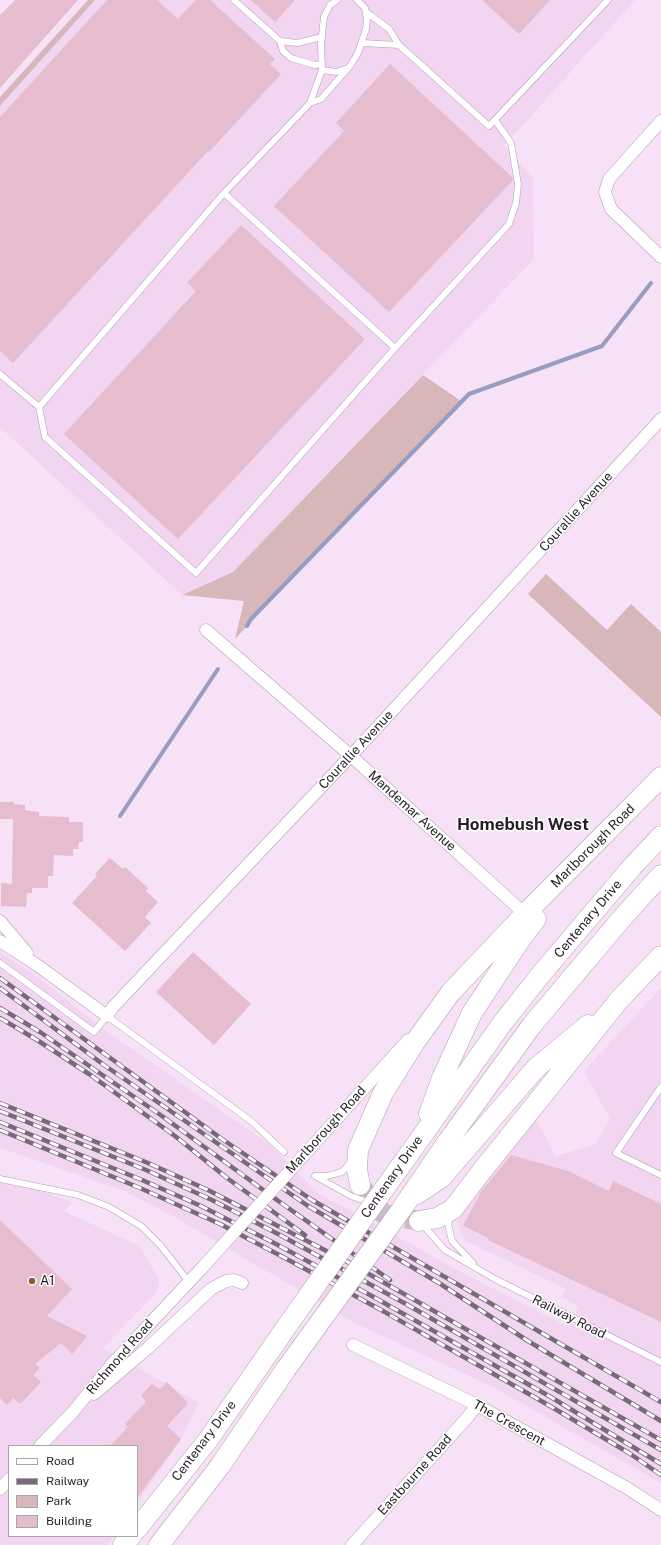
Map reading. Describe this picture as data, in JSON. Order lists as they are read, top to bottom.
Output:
{
  "streets": {
    "highway": ["Marlborough Road", "Centenary Drive"],
    "street": [
      "Courallie Avenue",
      "Mandemar Avenue",
      "Richmond Road",
      "The Crescent",
      "Eastbourne Road"
    ],
    "lane": ["Railway Road"]
  },
  "crossings": [
    ["Courallie Avenue", "Mandemar Avenue"],
    ["Mandemar Avenue", "Marlborough Road"],
    ["Marlborough Road", "Richmond Road"],
    ["The Crescent", "Eastbourne Road"]
  ],
  "districts": ["Homebush West"],
  "places": ["A1"],
  "legend": [
    "Road",
    "Railway",
    "Park",
    "Building"
  ]
}
